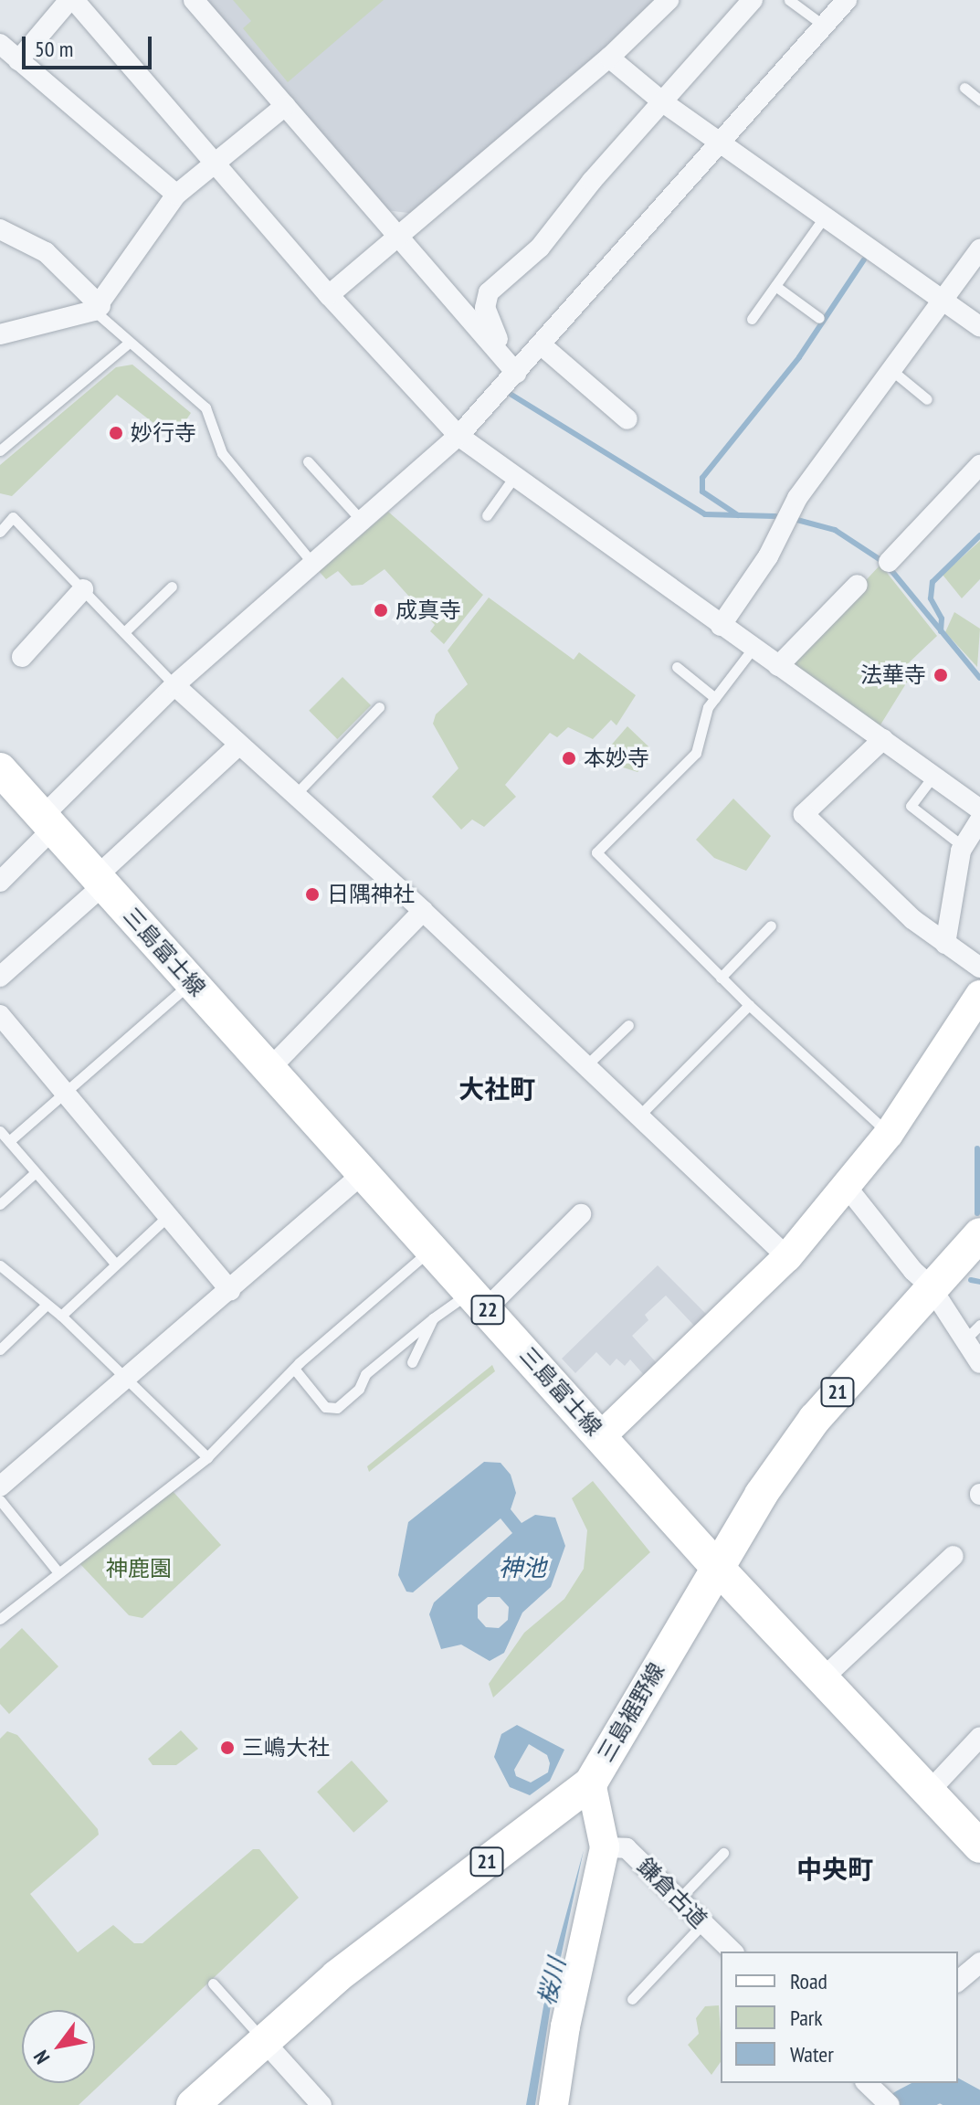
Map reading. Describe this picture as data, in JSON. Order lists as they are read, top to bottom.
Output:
{
  "streets": {
    "main road": [
      "三島富士線",
      "22",
      "21",
      "三島裾野線"
    ],
    "street": ["鎌倉古道"]
  },
  "crossings": [
    ["三島富士線", "三島裾野線"]
  ],
  "districts": ["大社町", "中央町"],
  "water": ["神池", "桜川"],
  "parks": ["神鹿園"],
  "places": [
    "妙行寺",
    "成真寺",
    "法華寺",
    "本妙寺",
    "日隅神社",
    "三嶋大社"
  ],
  "legend": ["Road", "Park", "Water"],
  "scale_bar": "50 m",
  "north": "bottom left"
}
